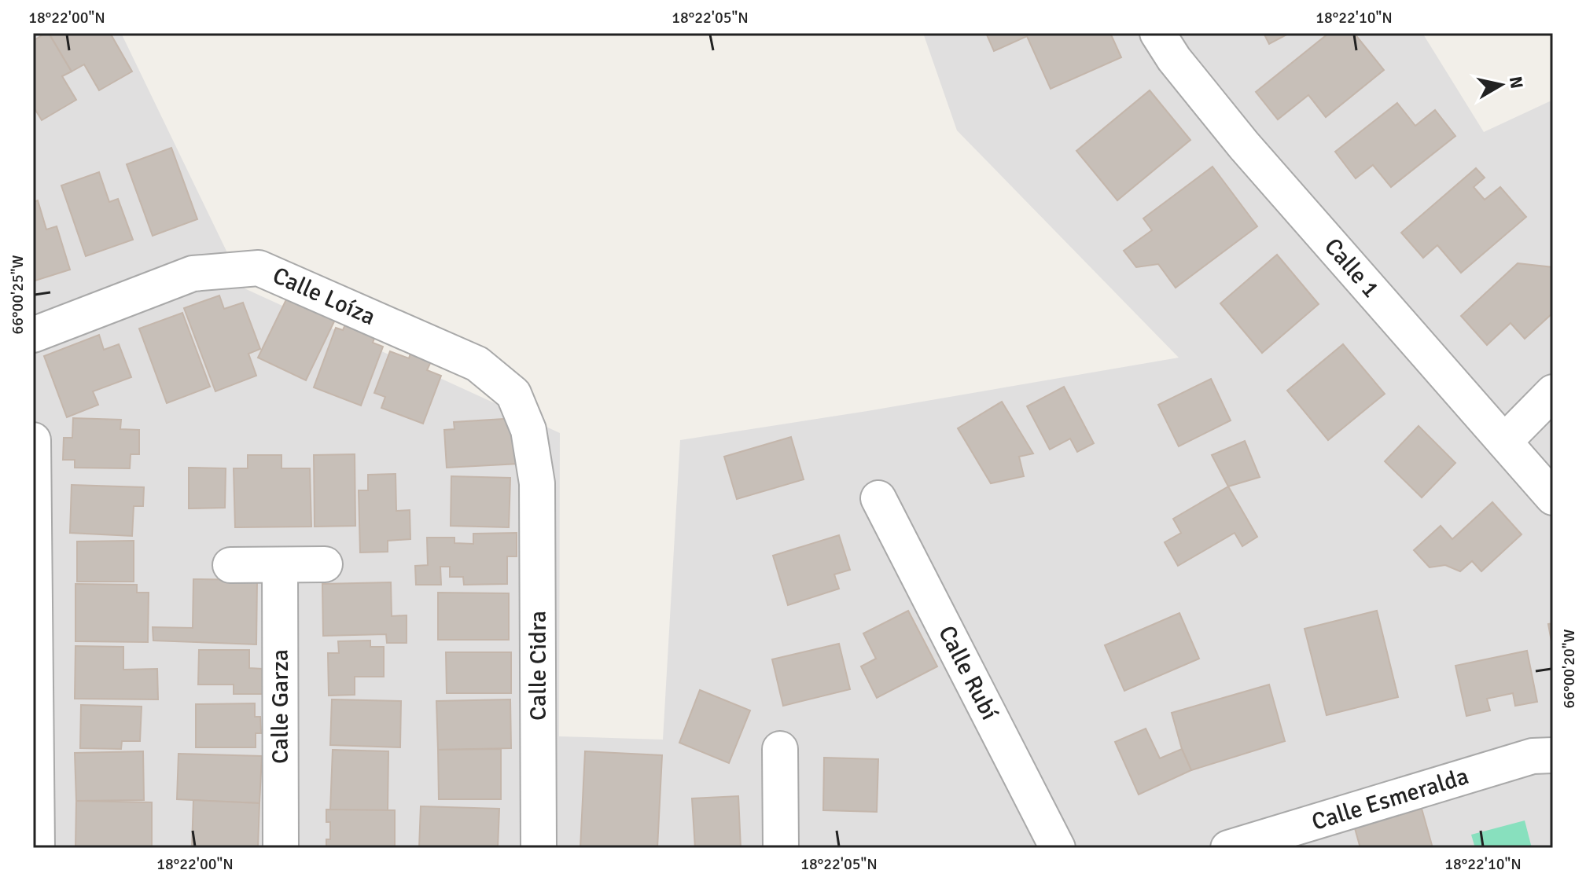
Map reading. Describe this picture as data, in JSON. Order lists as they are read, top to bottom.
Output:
{
  "streets": {
    "street": [
      "Calle 1",
      "Calle Loíza",
      "Calle Cidra",
      "Calle Rubí",
      "Calle Garza",
      "Calle Esmeralda"
    ]
  },
  "crossings": [
    ["Calle Loíza", "Calle Cidra"]
  ],
  "north": "right",
  "coordinates": [
    "18°22'00\"N",
    "18°22'05\"N",
    "18°22'10\"N",
    "66°00'25\"W",
    "66°00'20\"W"
  ]
}
